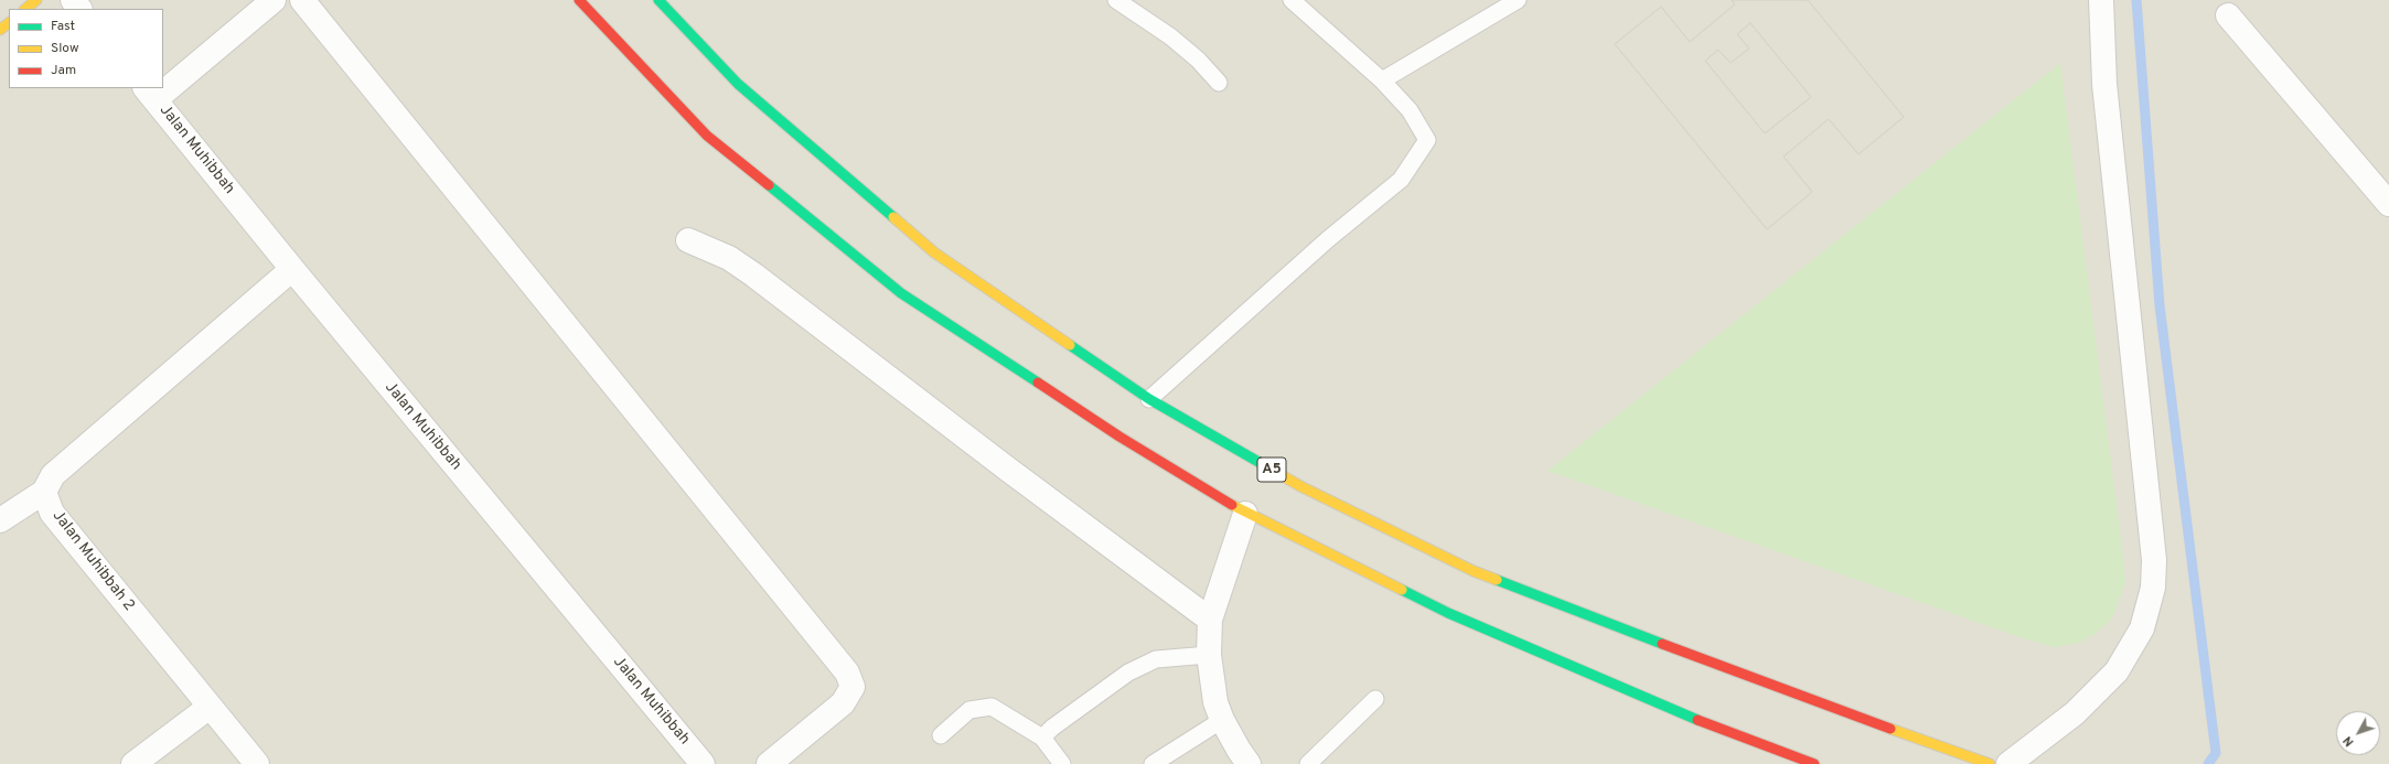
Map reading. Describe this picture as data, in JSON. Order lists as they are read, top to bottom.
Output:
{
  "streets": {
    "main road": ["A5"],
    "street": ["Jalan Muhibbah", "Jalan Muhibbah 2"]
  },
  "legend": ["Fast", "Slow", "Jam"],
  "north": "bottom left"
}
